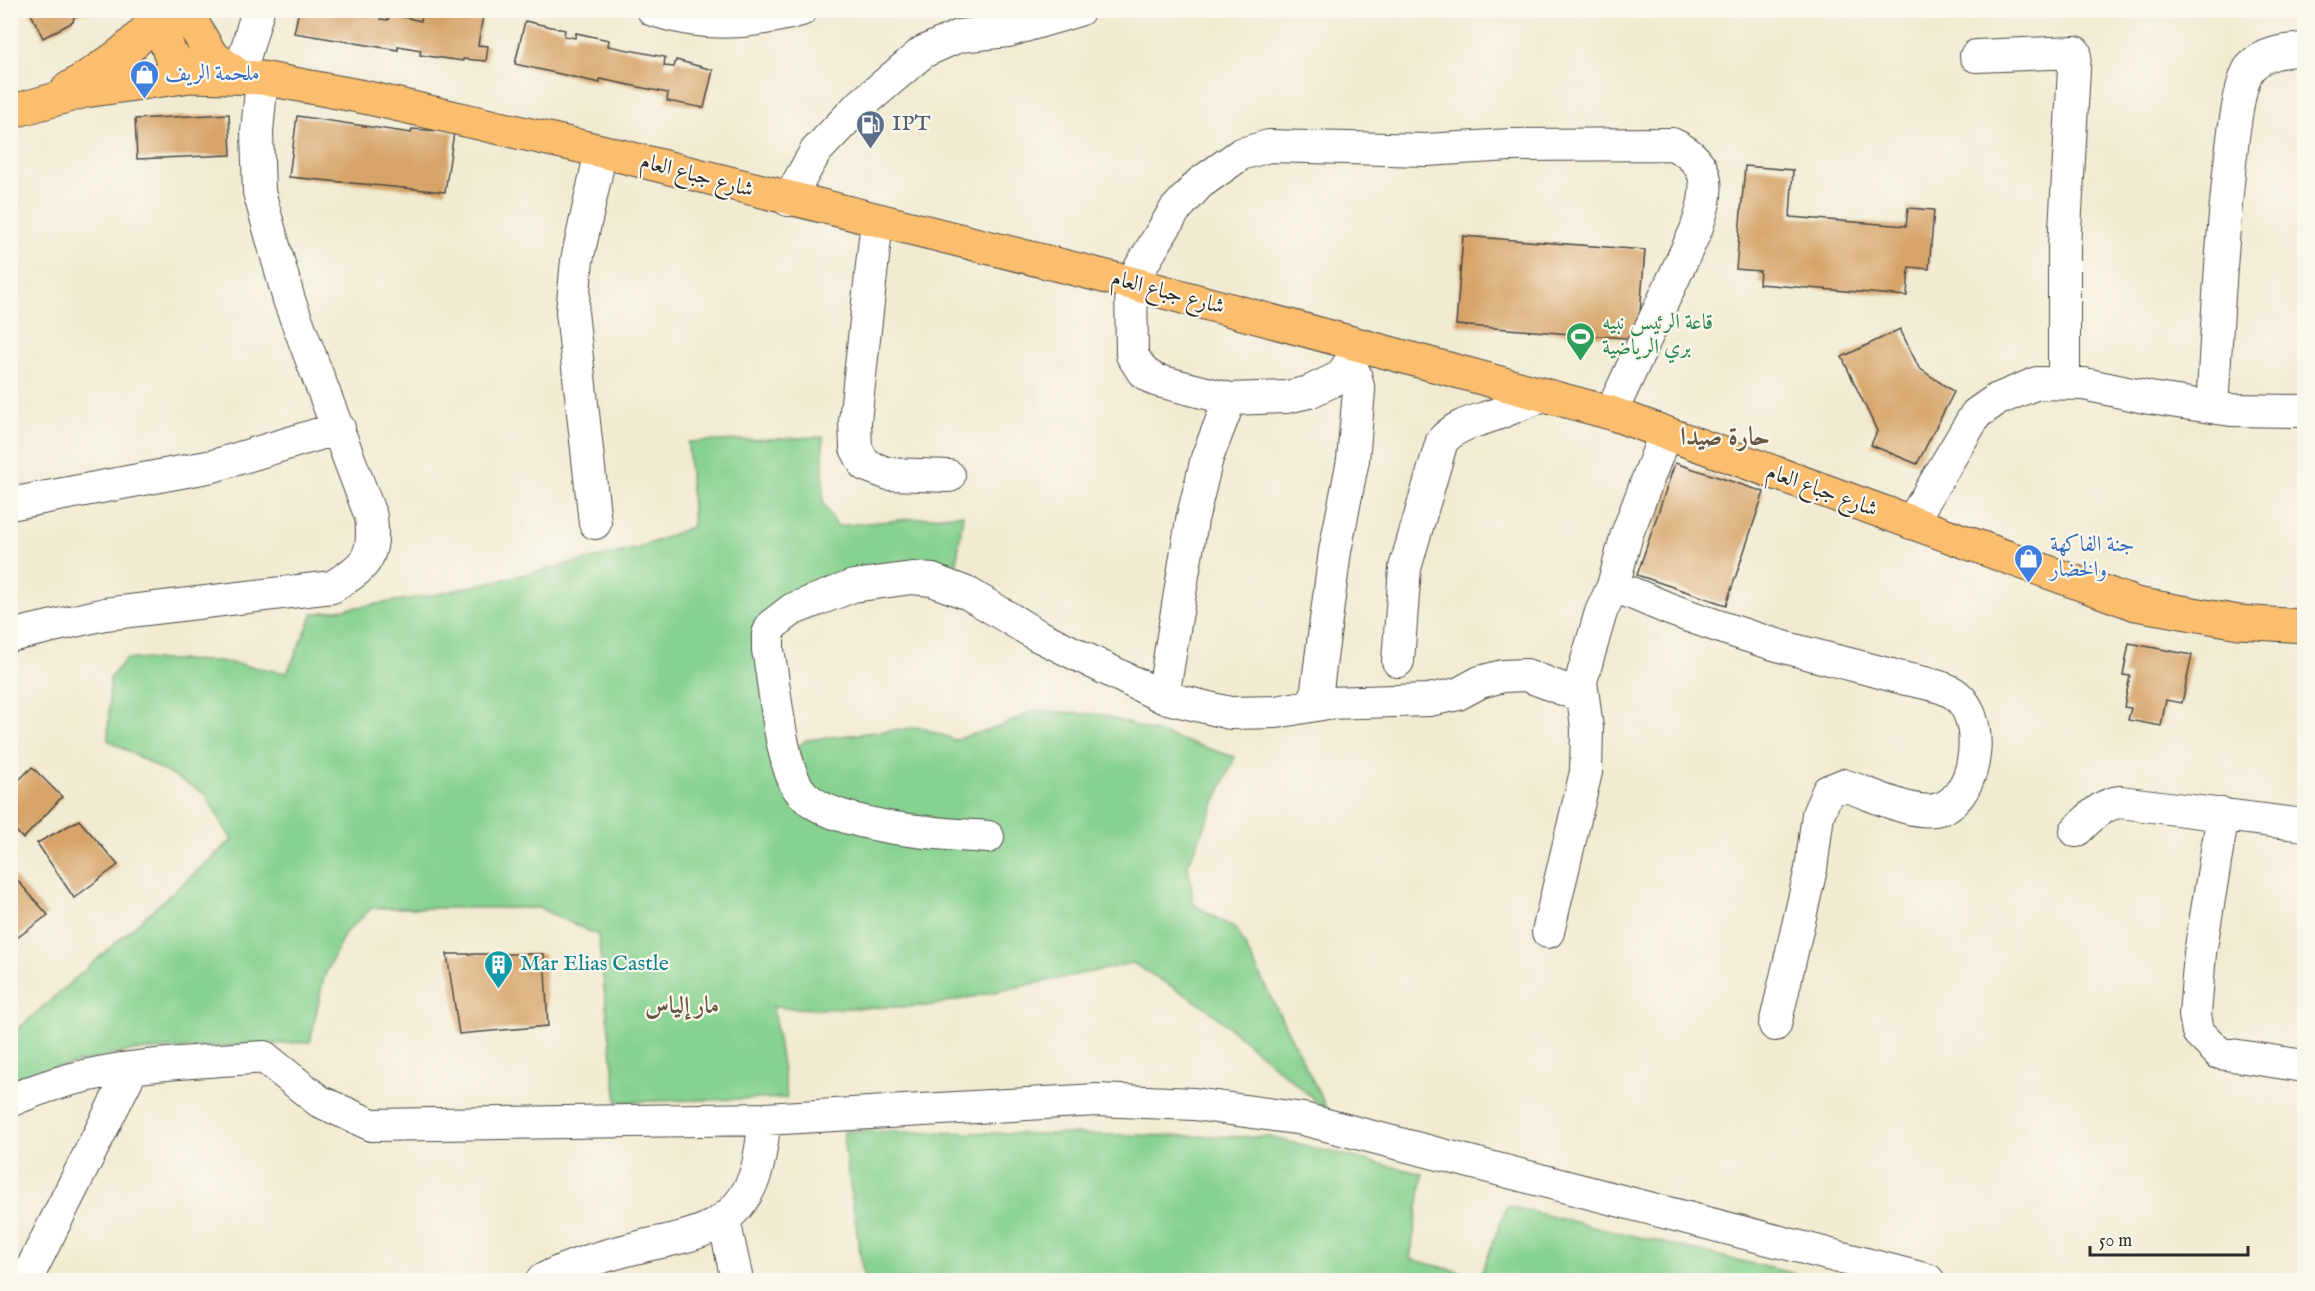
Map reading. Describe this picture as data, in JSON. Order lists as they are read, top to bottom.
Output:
{
  "streets": {
    "main road": ["شارع جباع العام"]
  },
  "districts": ["حارة صيدا", "مار إلياس"],
  "places": {
    "shop": ["ملحمة الريف", "جنة الفاكهة والخضار"],
    "fuel station": ["IPT"],
    "sports": ["قاعة الرئيس نبيه بري الرياضية"],
    "building": ["Mar Elias Castle"]
  },
  "scale_bar": "50 m"
}
